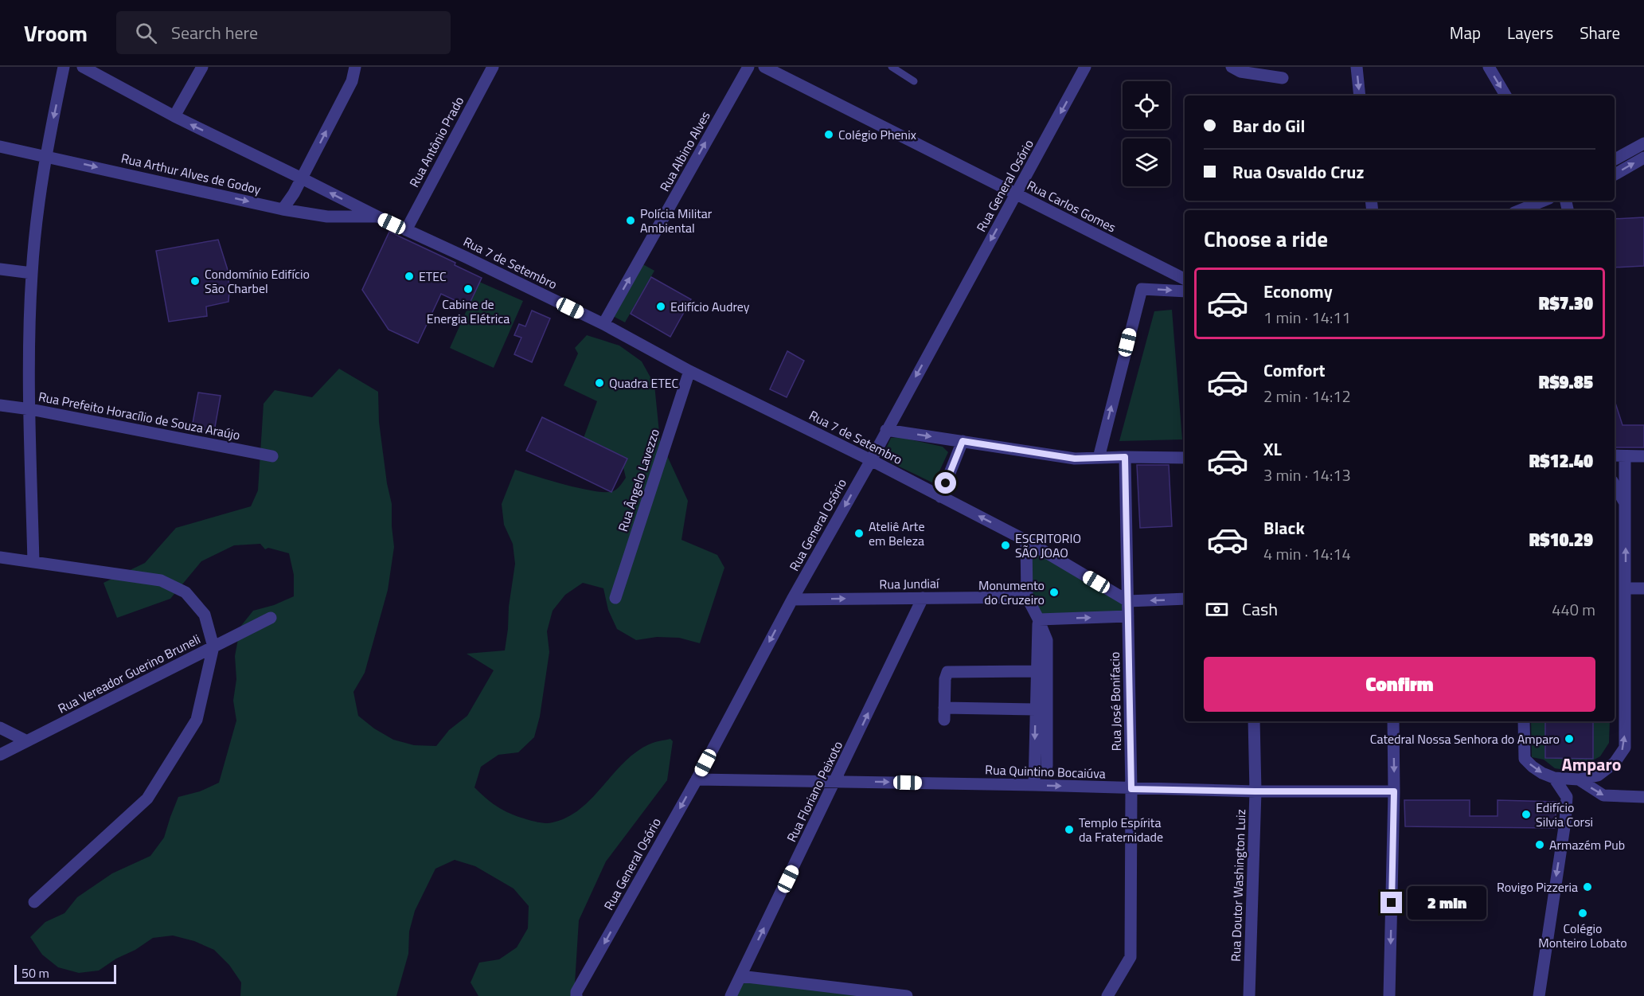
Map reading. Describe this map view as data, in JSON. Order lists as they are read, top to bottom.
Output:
{
  "streets": {
    "street": [
      "Rua Antônio Prado",
      "Rua Albino Alves",
      "Rua Arthur Alves de Godoy",
      "Rua General Osório",
      "Rua Carlos Gomes",
      "Rua 7 de Setembro",
      "Rua Prefeito Horacílio de Souza Araújo",
      "Rua Ângelo Lavezzo",
      "Rua Jundiaí",
      "Rua Vereador Guerino Bruneli",
      "Rua José Bonifacio",
      "Rua Quintino Bocaiúva",
      "Rua Floriano Peixoto",
      "Rua Doutor Washington Luiz"
    ]
  },
  "crossings": [
    ["Rua Antônio Prado", "Rua 7 de Setembro"],
    ["Rua Albino Alves", "Rua 7 de Setembro"],
    ["Rua Arthur Alves de Godoy", "Rua 7 de Setembro"],
    ["Rua General Osório", "Rua Carlos Gomes"],
    ["Rua General Osório", "Rua 7 de Setembro"],
    ["Rua General Osório", "Rua Jundiaí"],
    ["Rua General Osório", "Rua Quintino Bocaiúva"],
    ["Rua 7 de Setembro", "Rua Ângelo Lavezzo"],
    ["Rua 7 de Setembro", "Rua José Bonifacio"],
    ["Rua Jundiaí", "Rua Floriano Peixoto"],
    ["Rua José Bonifacio", "Rua Quintino Bocaiúva"],
    ["Rua Quintino Bocaiúva", "Rua Floriano Peixoto"],
    ["Rua Quintino Bocaiúva", "Rua Doutor Washington Luiz"]
  ],
  "one_way": [
    "Rua Albino Alves",
    "Rua Arthur Alves de Godoy",
    "Rua General Osório",
    "Rua Jundiaí",
    "Rua Quintino Bocaiúva",
    "Rua Floriano Peixoto"
  ],
  "districts": ["Amparo"],
  "places": [
    "Colégio Phenix",
    "Polícia Militar Ambiental",
    "ETEC",
    "Condomínio Edifício São Charbel",
    "Cabine de Energia Elétrica",
    "Edifício Audrey",
    "Quadra ETEC",
    "Ateliê Arte em Beleza",
    "ESCRITORIO SÃO JOAO",
    "Monumento do Cruzeiro",
    "Catedral Nossa Senhora do Amparo",
    "Edifício Silvia Corsi",
    "Templo Espírita da Fraternidade",
    "Armazém Pub",
    "Rovigo Pizzeria",
    "Colégio Monteiro Lobato"
  ],
  "scale_bar": "50 m",
  "page": {
    "header": "Vroom",
    "search": "Search here",
    "nav": ["Map", "Layers", "Share"],
    "banner": ["Bar do Gil", "Rua Osvaldo Cruz"],
    "heading": "Choose a ride",
    "list": [
      {
        "name": "Economy",
        "note": "1 min · 14:11",
        "value": "R$7.30"
      },
      {
        "name": "Comfort",
        "note": "2 min · 14:12",
        "value": "R$9.85"
      },
      {
        "name": "XL",
        "note": "3 min · 14:13",
        "value": "R$12.40"
      },
      {
        "name": "Black",
        "note": "4 min · 14:14",
        "value": "R$10.29"
      }
    ],
    "pay": ["Cash", "440 m"],
    "buttons": "Confirm",
    "bubble": "2 min",
    "scale": "50 m"
  }
}
